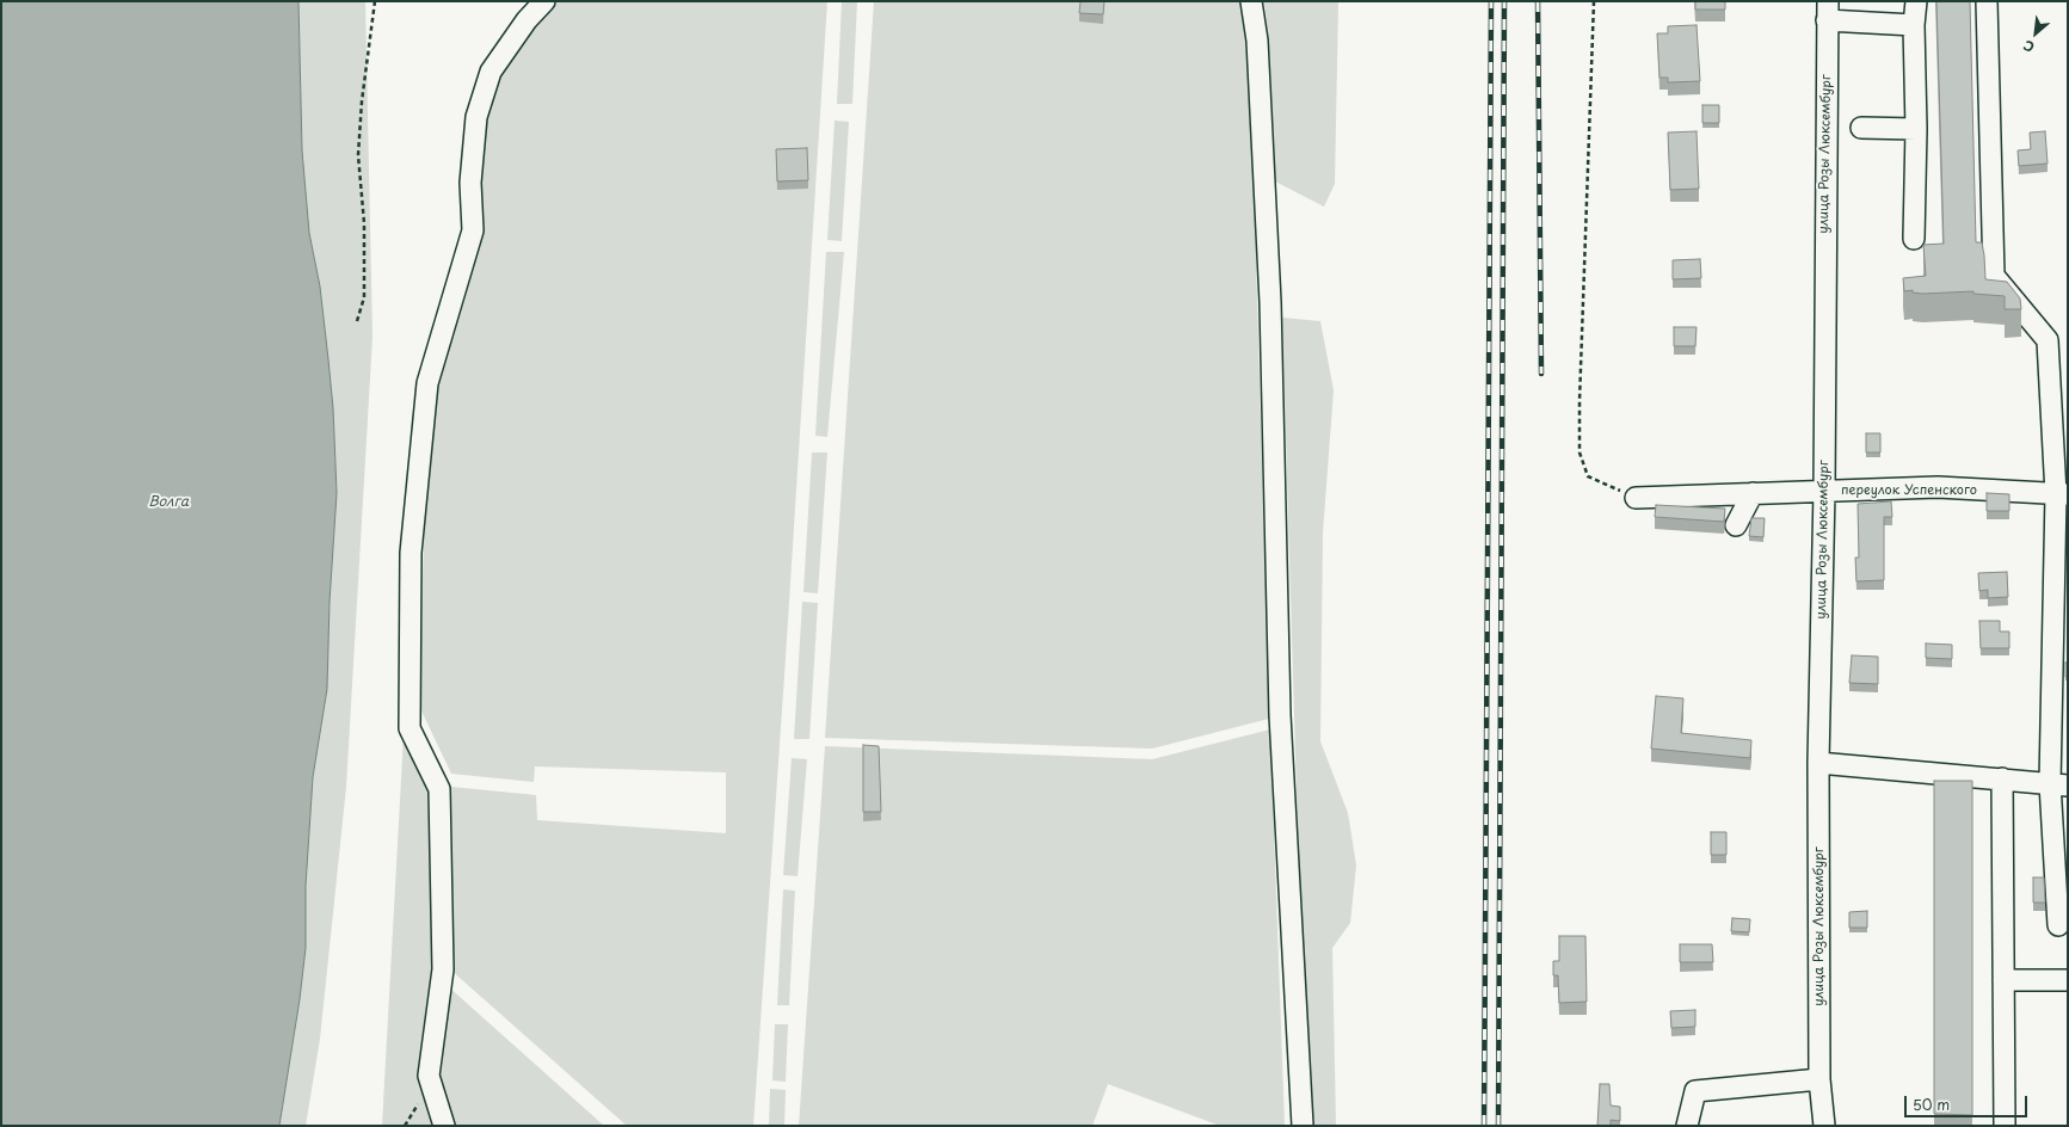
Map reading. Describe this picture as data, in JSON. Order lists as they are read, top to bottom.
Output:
{
  "streets": {
    "street": ["улица Розы Люксембург", "переулок Успенского"]
  },
  "crossings": [
    ["улица Розы Люксембург", "переулок Успенского"]
  ],
  "water": ["Волга"],
  "scale_bar": "50 m",
  "north": "bottom left"
}
